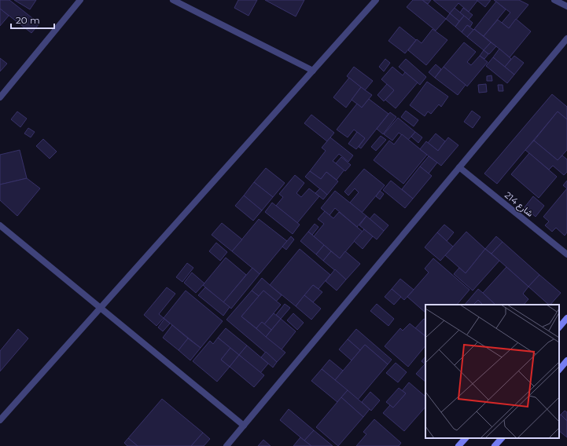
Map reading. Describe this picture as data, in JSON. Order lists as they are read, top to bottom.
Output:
{
  "streets": {
    "street": ["214 شارع"]
  },
  "scale_bar": "20 m"
}
